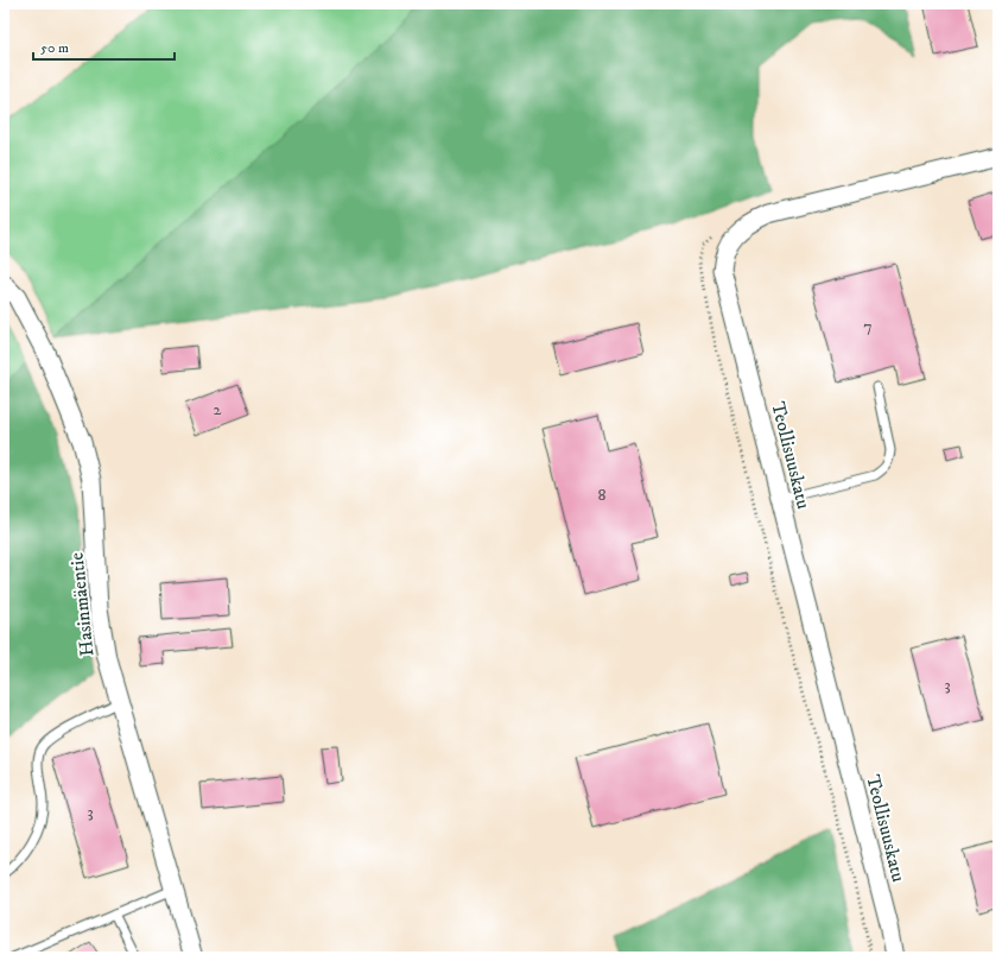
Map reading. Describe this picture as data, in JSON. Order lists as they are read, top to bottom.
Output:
{
  "streets": {
    "street": ["Teollisuuskatu", "Hasinmäentie"]
  },
  "house_numbers": [
    "7",
    "2",
    "8",
    "3",
    "3"
  ],
  "scale_bar": "50 m"
}
